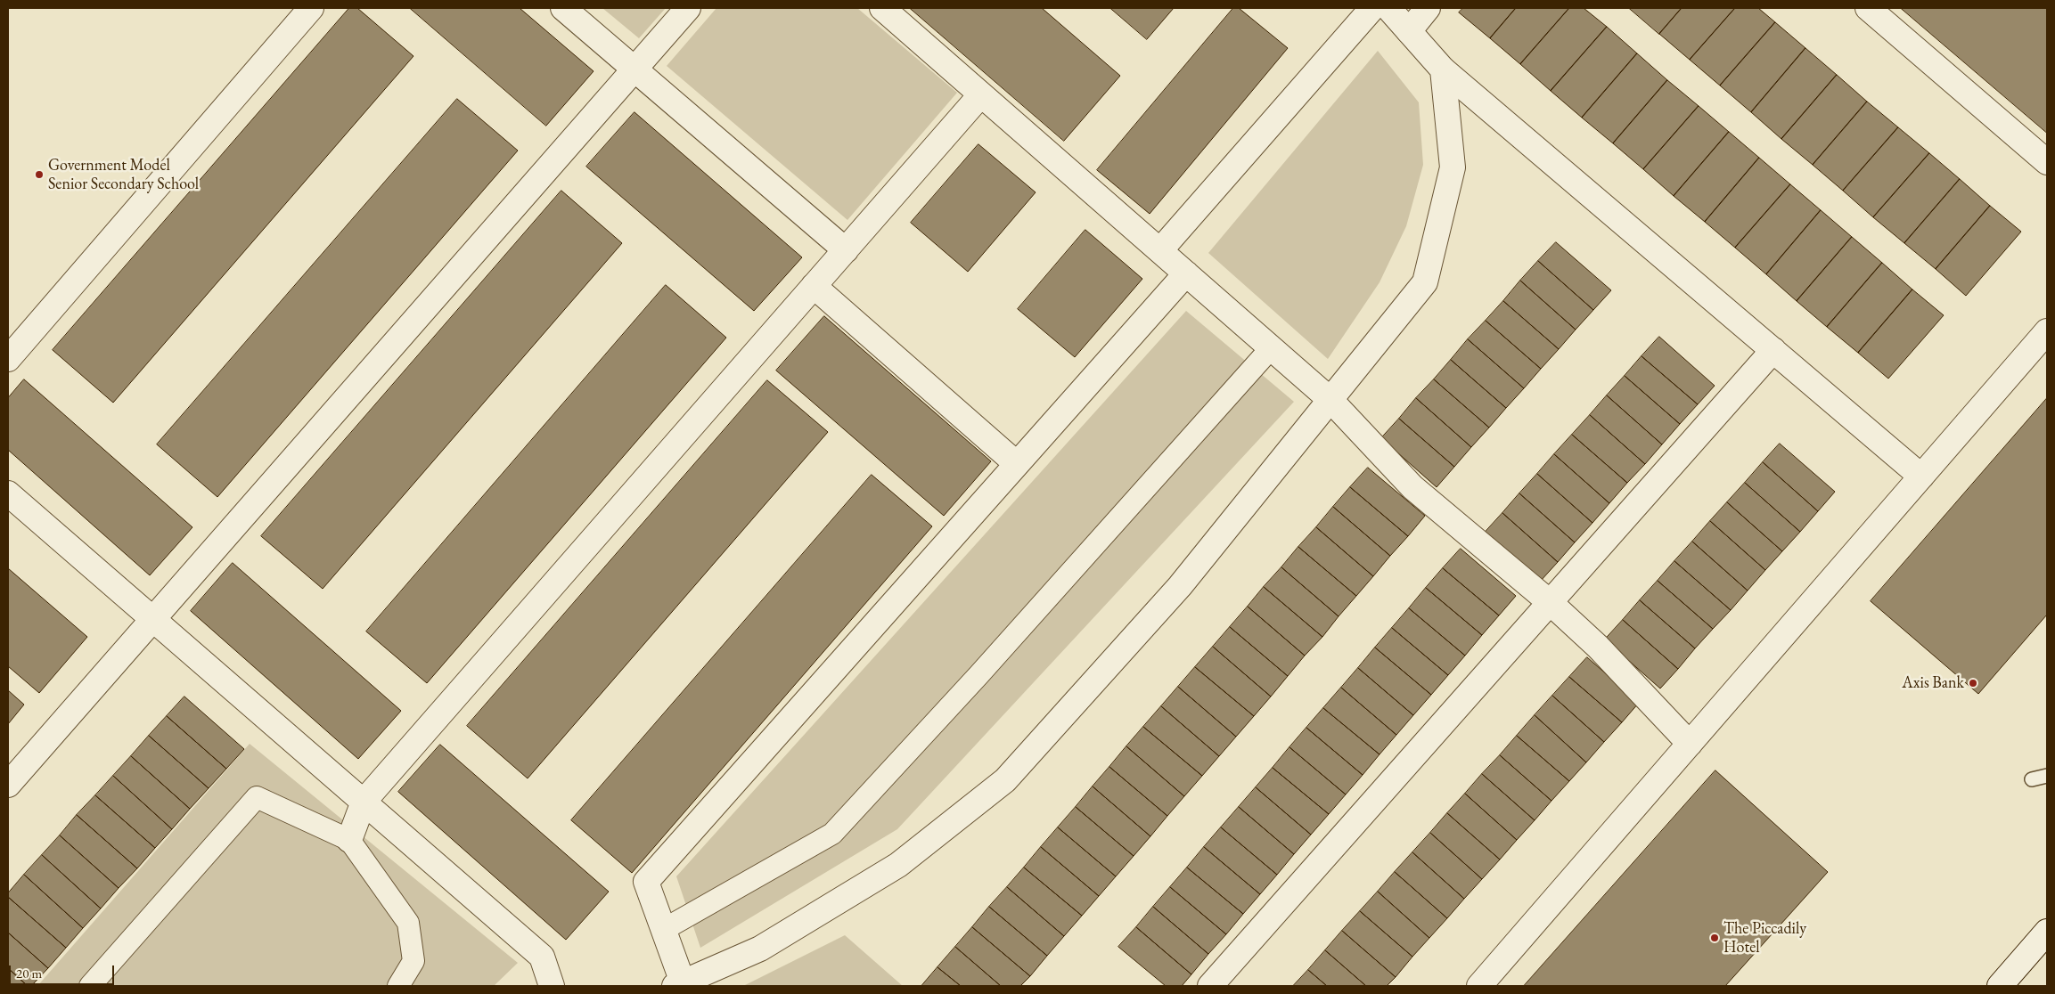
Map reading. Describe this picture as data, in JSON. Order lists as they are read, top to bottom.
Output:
{
  "places": ["Government Model Senior Secondary School", "Axis Bank", "The Piccadily Hotel"],
  "scale_bar": "20 m"
}
